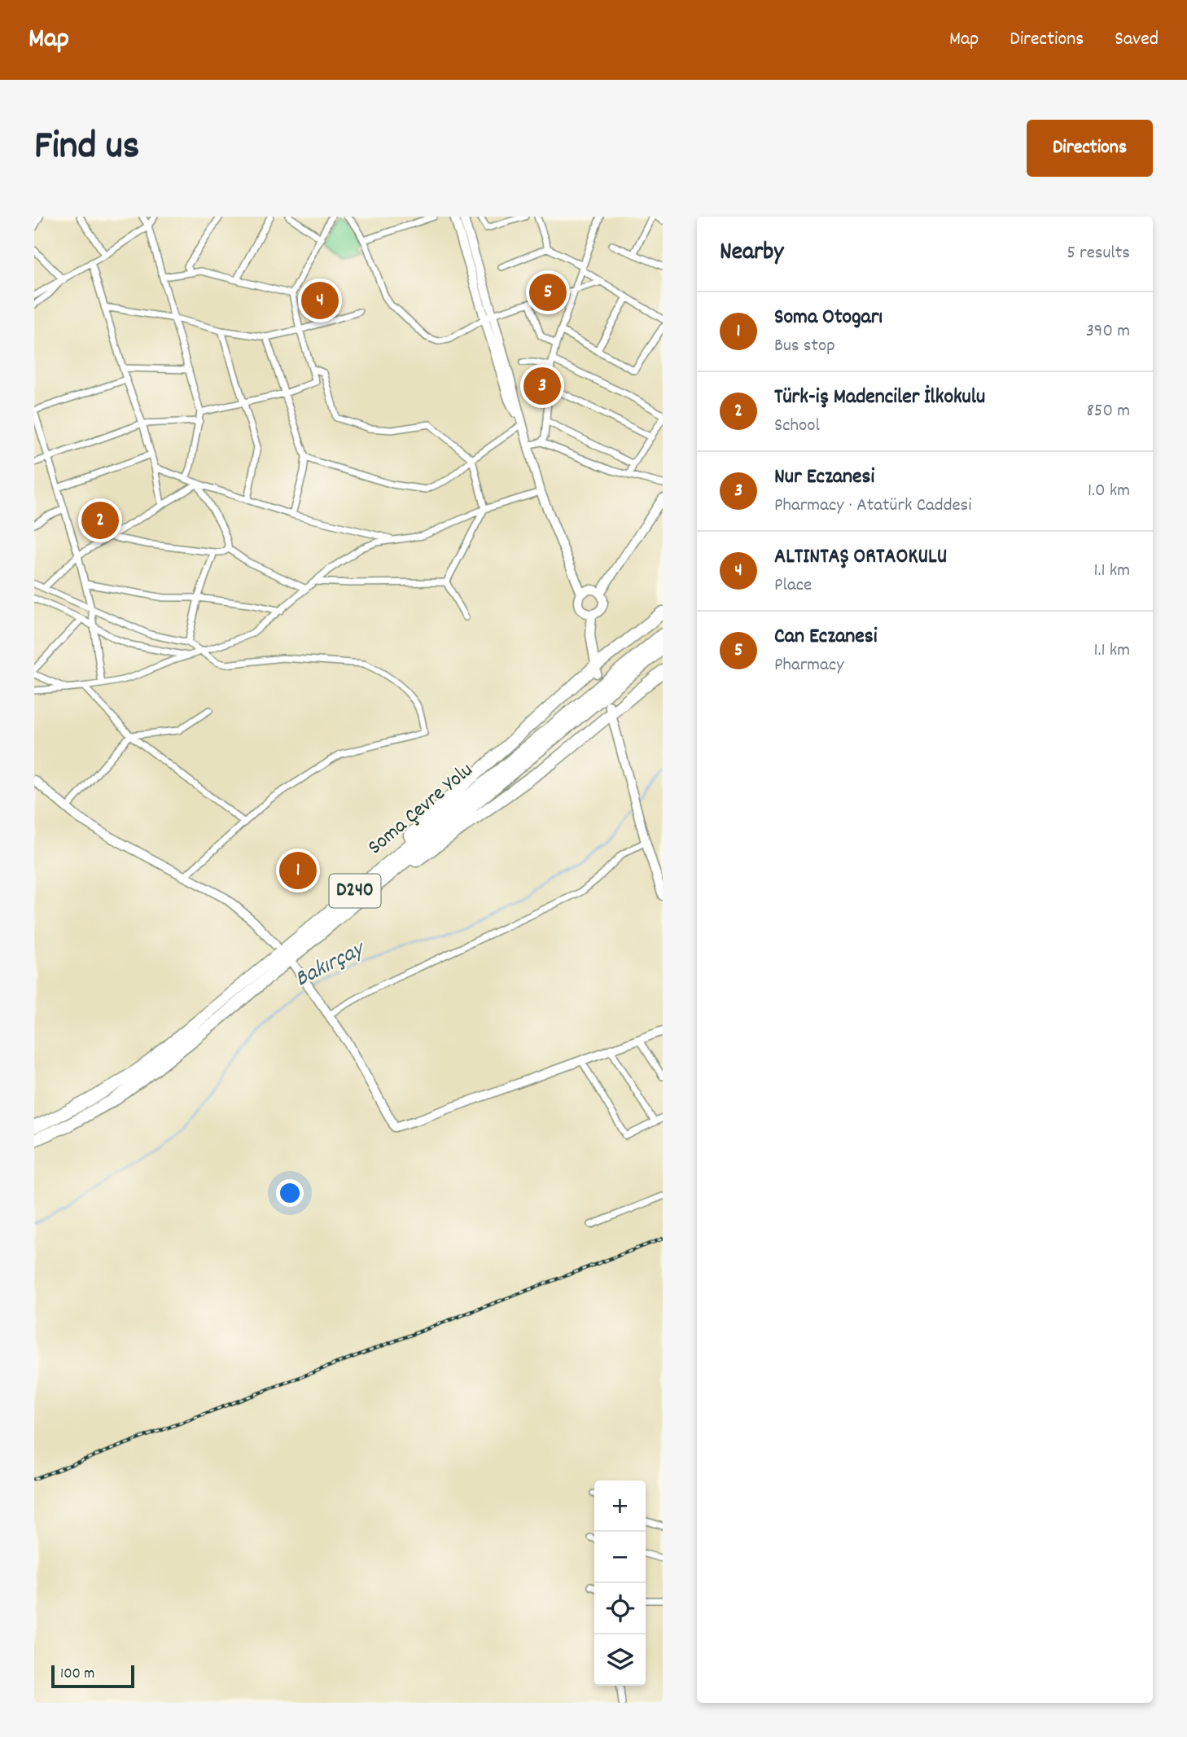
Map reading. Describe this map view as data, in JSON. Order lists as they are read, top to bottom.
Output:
{
  "streets": {
    "highway": ["Soma Çevre Yolu", "D240"]
  },
  "water": ["Bakırçay"],
  "scale_bar": "100 m",
  "page": {
    "header": "Map",
    "nav": ["Map", "Directions", "Saved"],
    "title": "Find us",
    "buttons": "Directions",
    "heading": ["Nearby", "5 results"],
    "pins": [
      "5",
      "4",
      "3",
      "2",
      "1"
    ],
    "list": [
      {
        "mark": "1",
        "name": "Soma Otogarı",
        "note": "Bus stop",
        "value": "390 m"
      },
      {
        "mark": "2",
        "name": "Türk-iş Madenciler İlkokulu",
        "note": "School",
        "value": "850 m"
      },
      {
        "mark": "3",
        "name": "Nur Eczanesi",
        "note": "Pharmacy · Atatürk Caddesi",
        "value": "1.0 km"
      },
      {
        "mark": "4",
        "name": "ALTINTAŞ ORTAOKULU",
        "note": "Place",
        "value": "1.1 km"
      },
      {
        "mark": "5",
        "name": "Can Eczanesi",
        "note": "Pharmacy",
        "value": "1.1 km"
      }
    ],
    "map_buttons": ["+", "−"],
    "scale": "100 m"
  }
}
